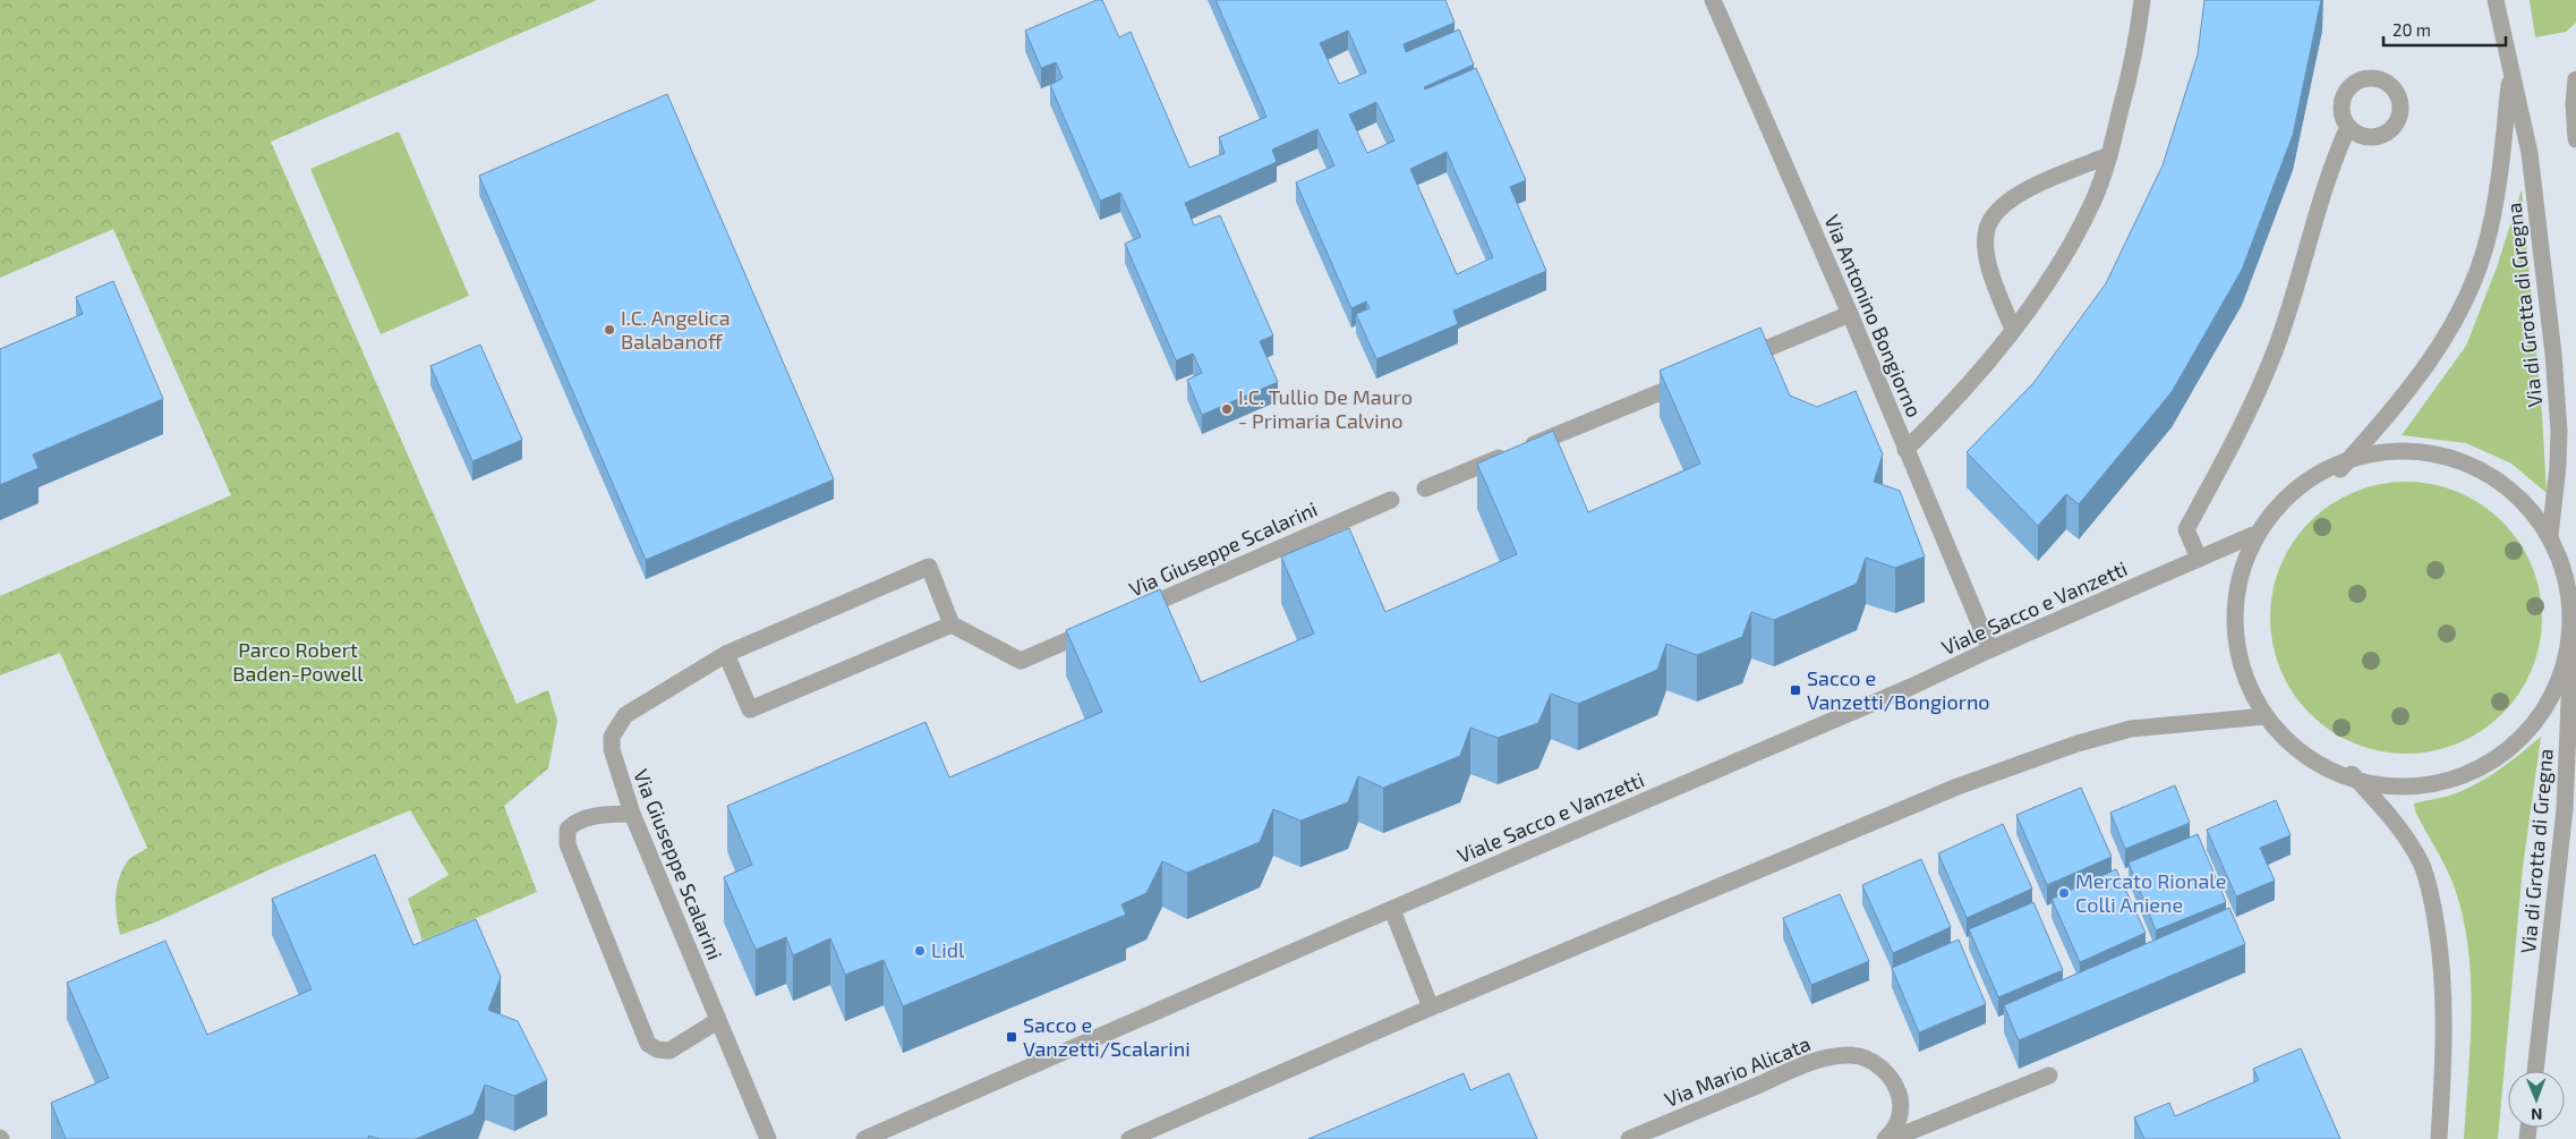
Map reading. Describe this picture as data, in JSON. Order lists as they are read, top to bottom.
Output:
{
  "streets": {
    "street": [
      "Via di Grotta di Gregna",
      "Via Antonino Bongiorno",
      "Via Giuseppe Scalarini",
      "Viale Sacco e Vanzetti",
      "Via Mario Alicata"
    ]
  },
  "crossings": [
    ["Via di Grotta di Gregna", "Viale Sacco e Vanzetti"],
    ["Via Antonino Bongiorno", "Viale Sacco e Vanzetti"]
  ],
  "parks": ["Parco Robert Baden-Powell"],
  "places": {
    "other": [
      "I.C. Angelica Balabanoff",
      "I.C. Tullio De Mauro - Primaria Calvino",
      "Mercato Rionale Colli Aniene",
      "Lidl"
    ],
    "transit": ["Sacco e Vanzetti/Bongiorno", "Sacco e Vanzetti/Scalarini"]
  },
  "scale_bar": "20 m",
  "north": "bottom"
}
